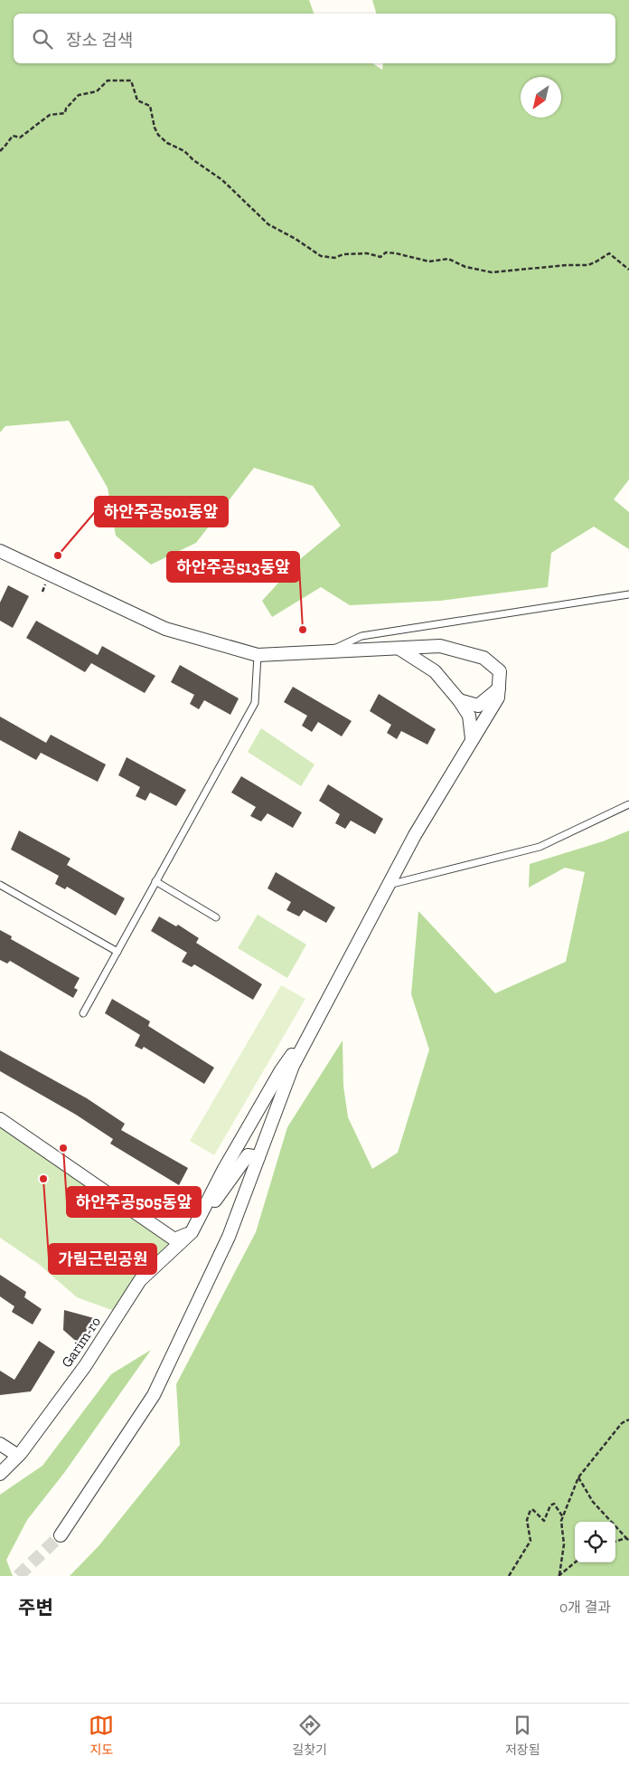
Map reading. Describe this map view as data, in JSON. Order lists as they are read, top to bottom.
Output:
{
  "streets": {
    "street": ["Garim-ro"]
  },
  "places": [
    "하안주공501동앞",
    "하안주공513동앞",
    "하안주공505동앞",
    "가림근린공원"
  ],
  "north": "bottom left",
  "page": {
    "search": "장소 검색",
    "heading": ["주변", "0개 결과"],
    "nav": ["지도", "길찾기", "저장됨"]
  }
}
